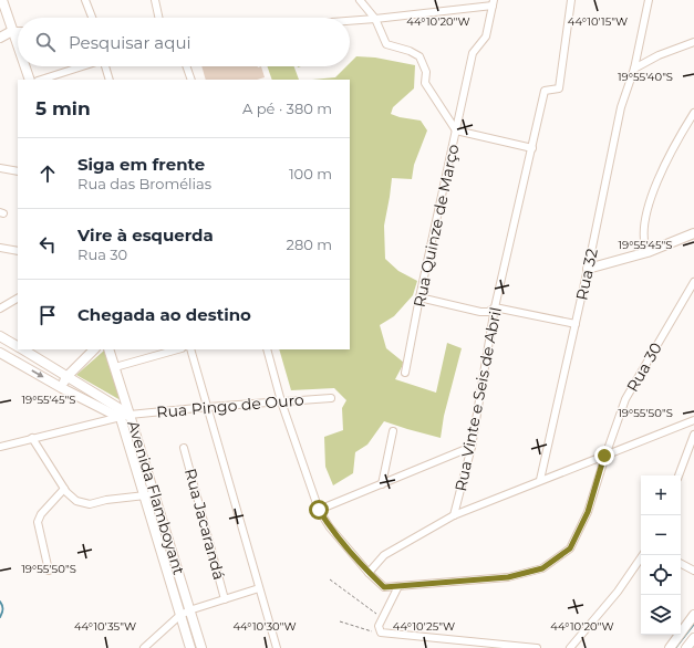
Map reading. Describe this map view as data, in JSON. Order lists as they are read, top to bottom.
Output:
{
  "streets": {
    "street": [
      "Rua Quinze de Março",
      "Rua 32",
      "Rua 30",
      "Rua Vinte e Seis de Abril",
      "Rua Pingo de Ouro",
      "Avenida Flamboyant",
      "Rua Jacarandá"
    ]
  },
  "crossings": [
    ["Rua Pingo de Ouro", "Avenida Flamboyant"]
  ],
  "page": {
    "search": "Pesquisar aqui",
    "heading": ["5 min", "A pé · 380 m"],
    "list": [
      ["Siga em frente", "Rua das Bromélias", "100 m"],
      ["Vire à esquerda", "Rua 30", "280 m"],
      "Chegada ao destino"
    ],
    "map_buttons": ["+", "−"]
  },
  "coordinates": [
    "44°10'20\"W",
    "44°10'15\"W",
    "19°55'40\"S",
    "19°55'45\"S",
    "19°55'50\"S",
    "44°10'35\"W",
    "44°10'30\"W",
    "44°10'25\"W"
  ]
}
